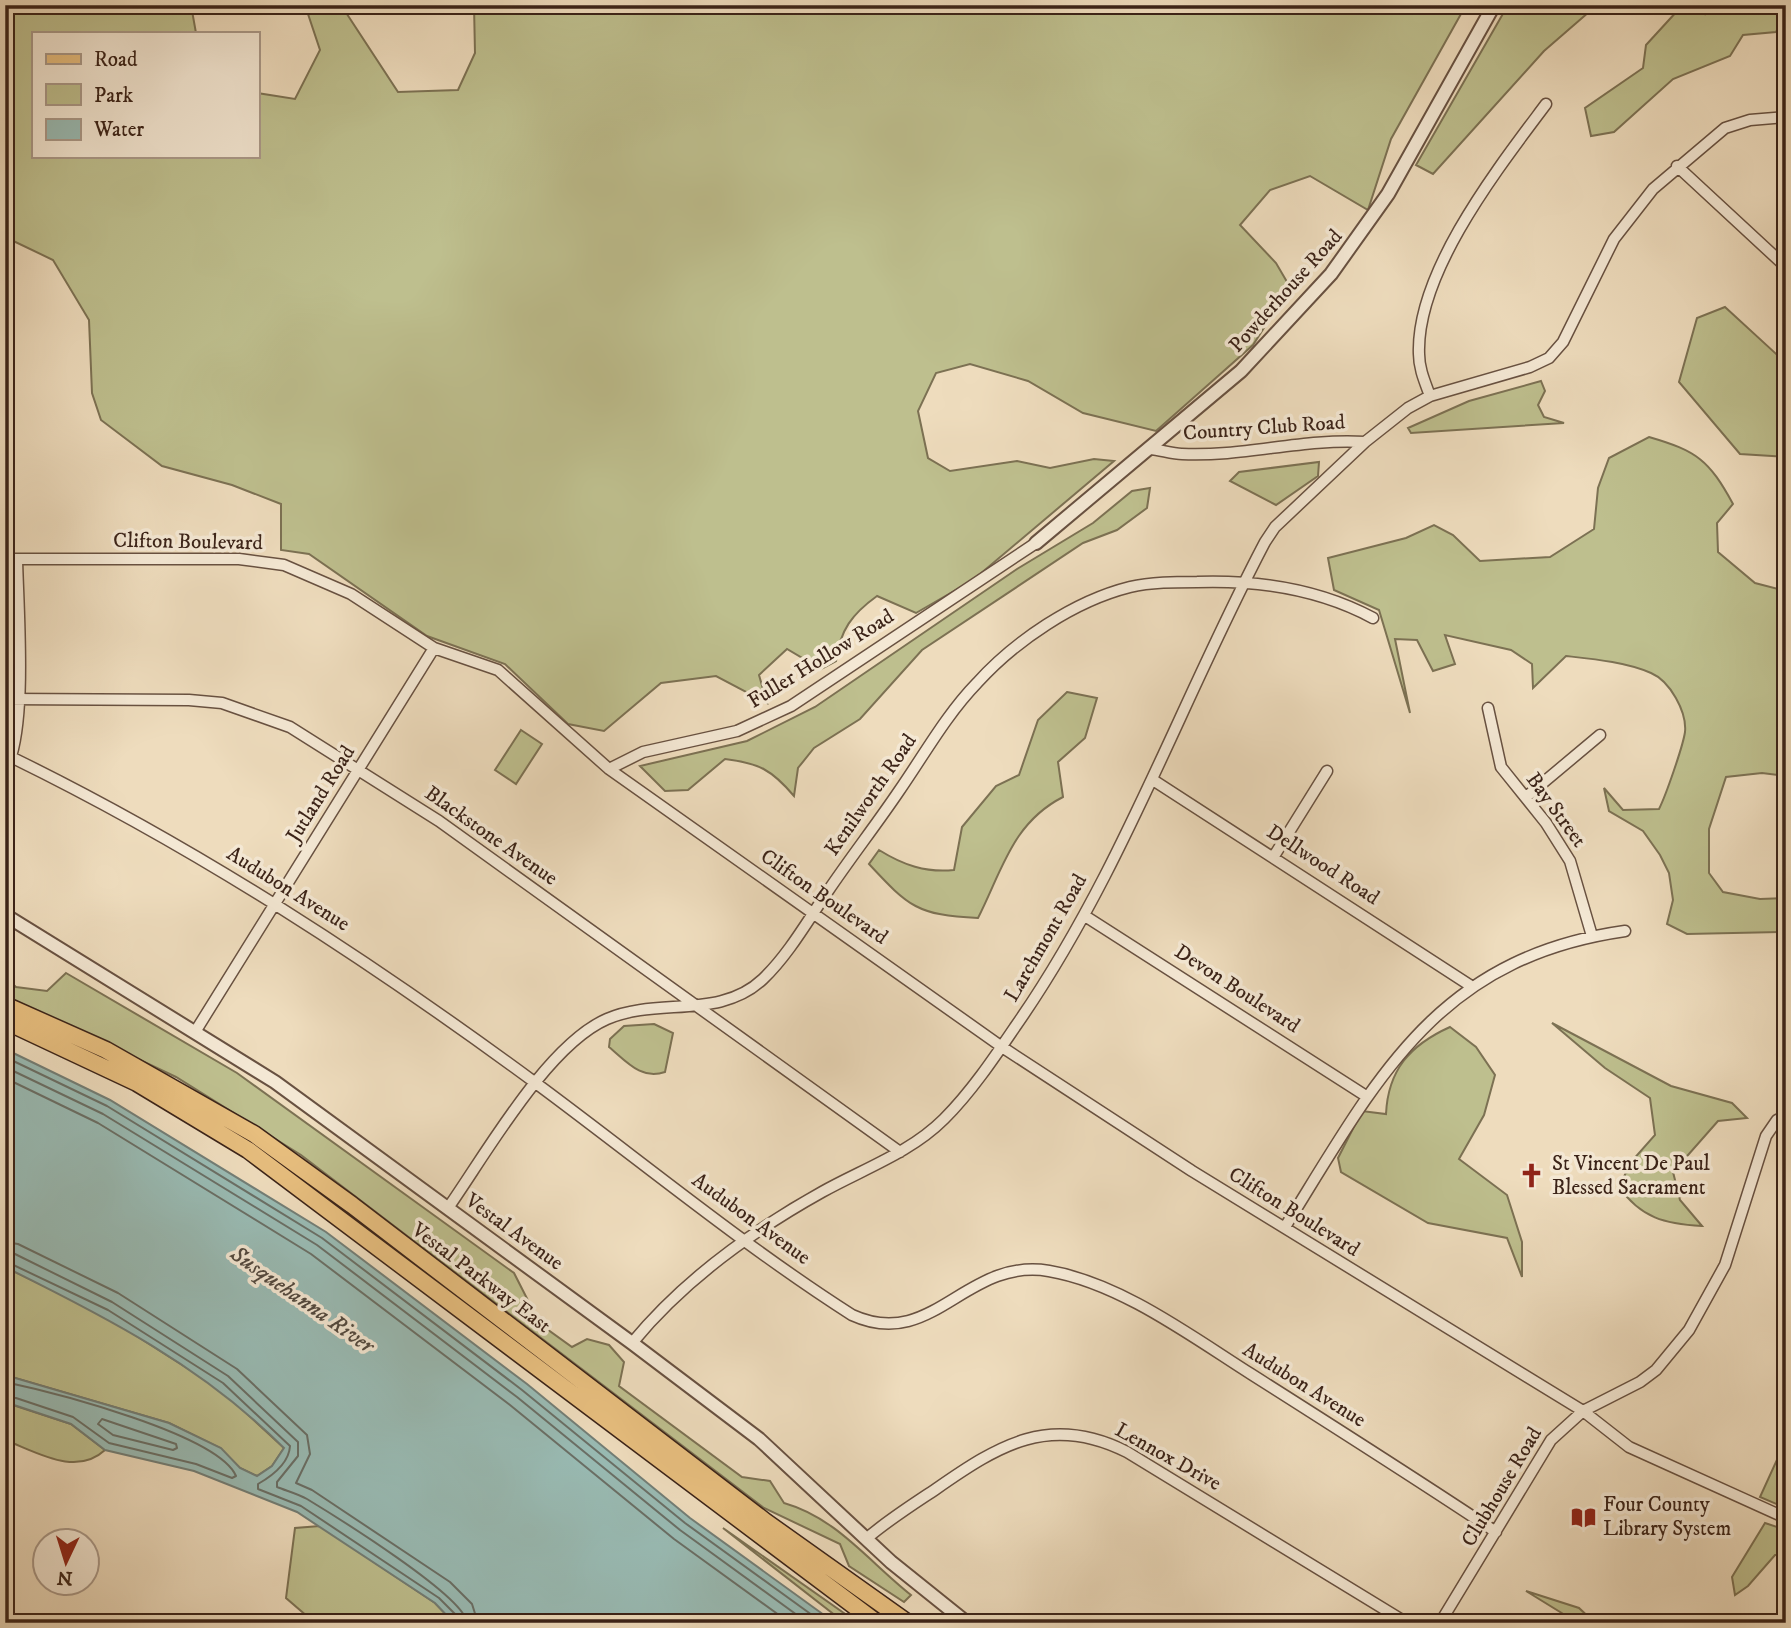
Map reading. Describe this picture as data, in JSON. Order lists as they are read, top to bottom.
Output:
{
  "streets": {
    "main road": ["Vestal Parkway East"],
    "street": [
      "Powderhouse Road",
      "Country Club Road",
      "Clifton Boulevard",
      "Fuller Hollow Road",
      "Jutland Road",
      "Kenilworth Road",
      "Bay Street",
      "Blackstone Avenue",
      "Dellwood Road",
      "Audubon Avenue",
      "Larchmont Road",
      "Devon Boulevard",
      "Vestal Avenue",
      "Lennox Drive",
      "Clubhouse Road"
    ]
  },
  "crossings": [
    ["Powderhouse Road", "Country Club Road"],
    ["Powderhouse Road", "Fuller Hollow Road"],
    ["Country Club Road", "Larchmont Road"],
    ["Clifton Boulevard", "Fuller Hollow Road"],
    ["Clifton Boulevard", "Jutland Road"],
    ["Clifton Boulevard", "Kenilworth Road"],
    ["Clifton Boulevard", "Larchmont Road"],
    ["Clifton Boulevard", "Clubhouse Road"],
    ["Jutland Road", "Blackstone Avenue"],
    ["Jutland Road", "Audubon Avenue"],
    ["Jutland Road", "Vestal Avenue"],
    ["Kenilworth Road", "Blackstone Avenue"],
    ["Kenilworth Road", "Audubon Avenue"],
    ["Kenilworth Road", "Larchmont Road"],
    ["Kenilworth Road", "Vestal Avenue"],
    ["Blackstone Avenue", "Larchmont Road"],
    ["Dellwood Road", "Larchmont Road"],
    ["Audubon Avenue", "Larchmont Road"],
    ["Audubon Avenue", "Clubhouse Road"],
    ["Larchmont Road", "Devon Boulevard"],
    ["Larchmont Road", "Vestal Avenue"],
    ["Vestal Avenue", "Lennox Drive"]
  ],
  "water": ["Susquehanna River"],
  "places": {
    "church": ["St Vincent De Paul Blessed Sacrament"],
    "library": ["Four County Library System"]
  },
  "legend": ["Road", "Park", "Water"],
  "north": "bottom"
}
